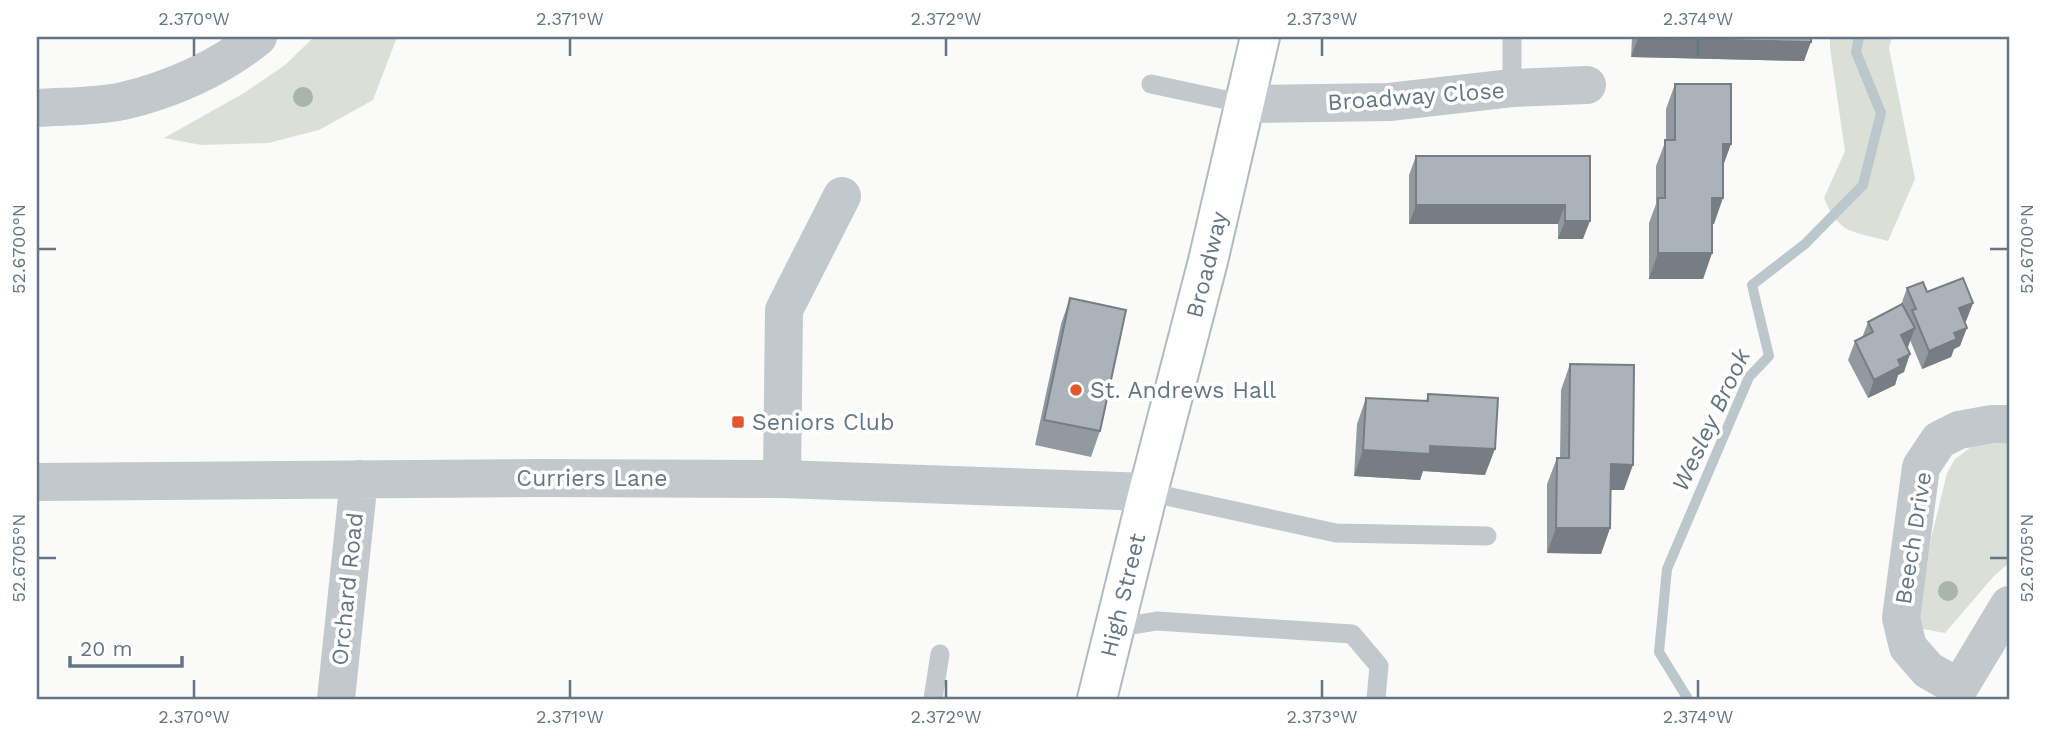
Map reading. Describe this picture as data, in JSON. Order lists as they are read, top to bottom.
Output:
{
  "streets": {
    "main road": ["Broadway", "High Street"],
    "street": [
      "Broadway Close",
      "Curriers Lane",
      "Beech Drive",
      "Orchard Road"
    ]
  },
  "crossings": [
    ["Broadway Close", "Broadway"],
    ["Broadway", "Curriers Lane"],
    ["Broadway", "High Street"],
    ["Curriers Lane", "Orchard Road"],
    ["Curriers Lane", "High Street"]
  ],
  "water": ["Wesley Brook"],
  "places": {
    "other": ["St. Andrews Hall"],
    "transit": ["Seniors Club"]
  },
  "scale_bar": "20 m",
  "coordinates": [
    "2.370°W",
    "2.371°W",
    "2.372°W",
    "2.373°W",
    "2.374°W",
    "52.6700°N",
    "52.6705°N"
  ]
}
